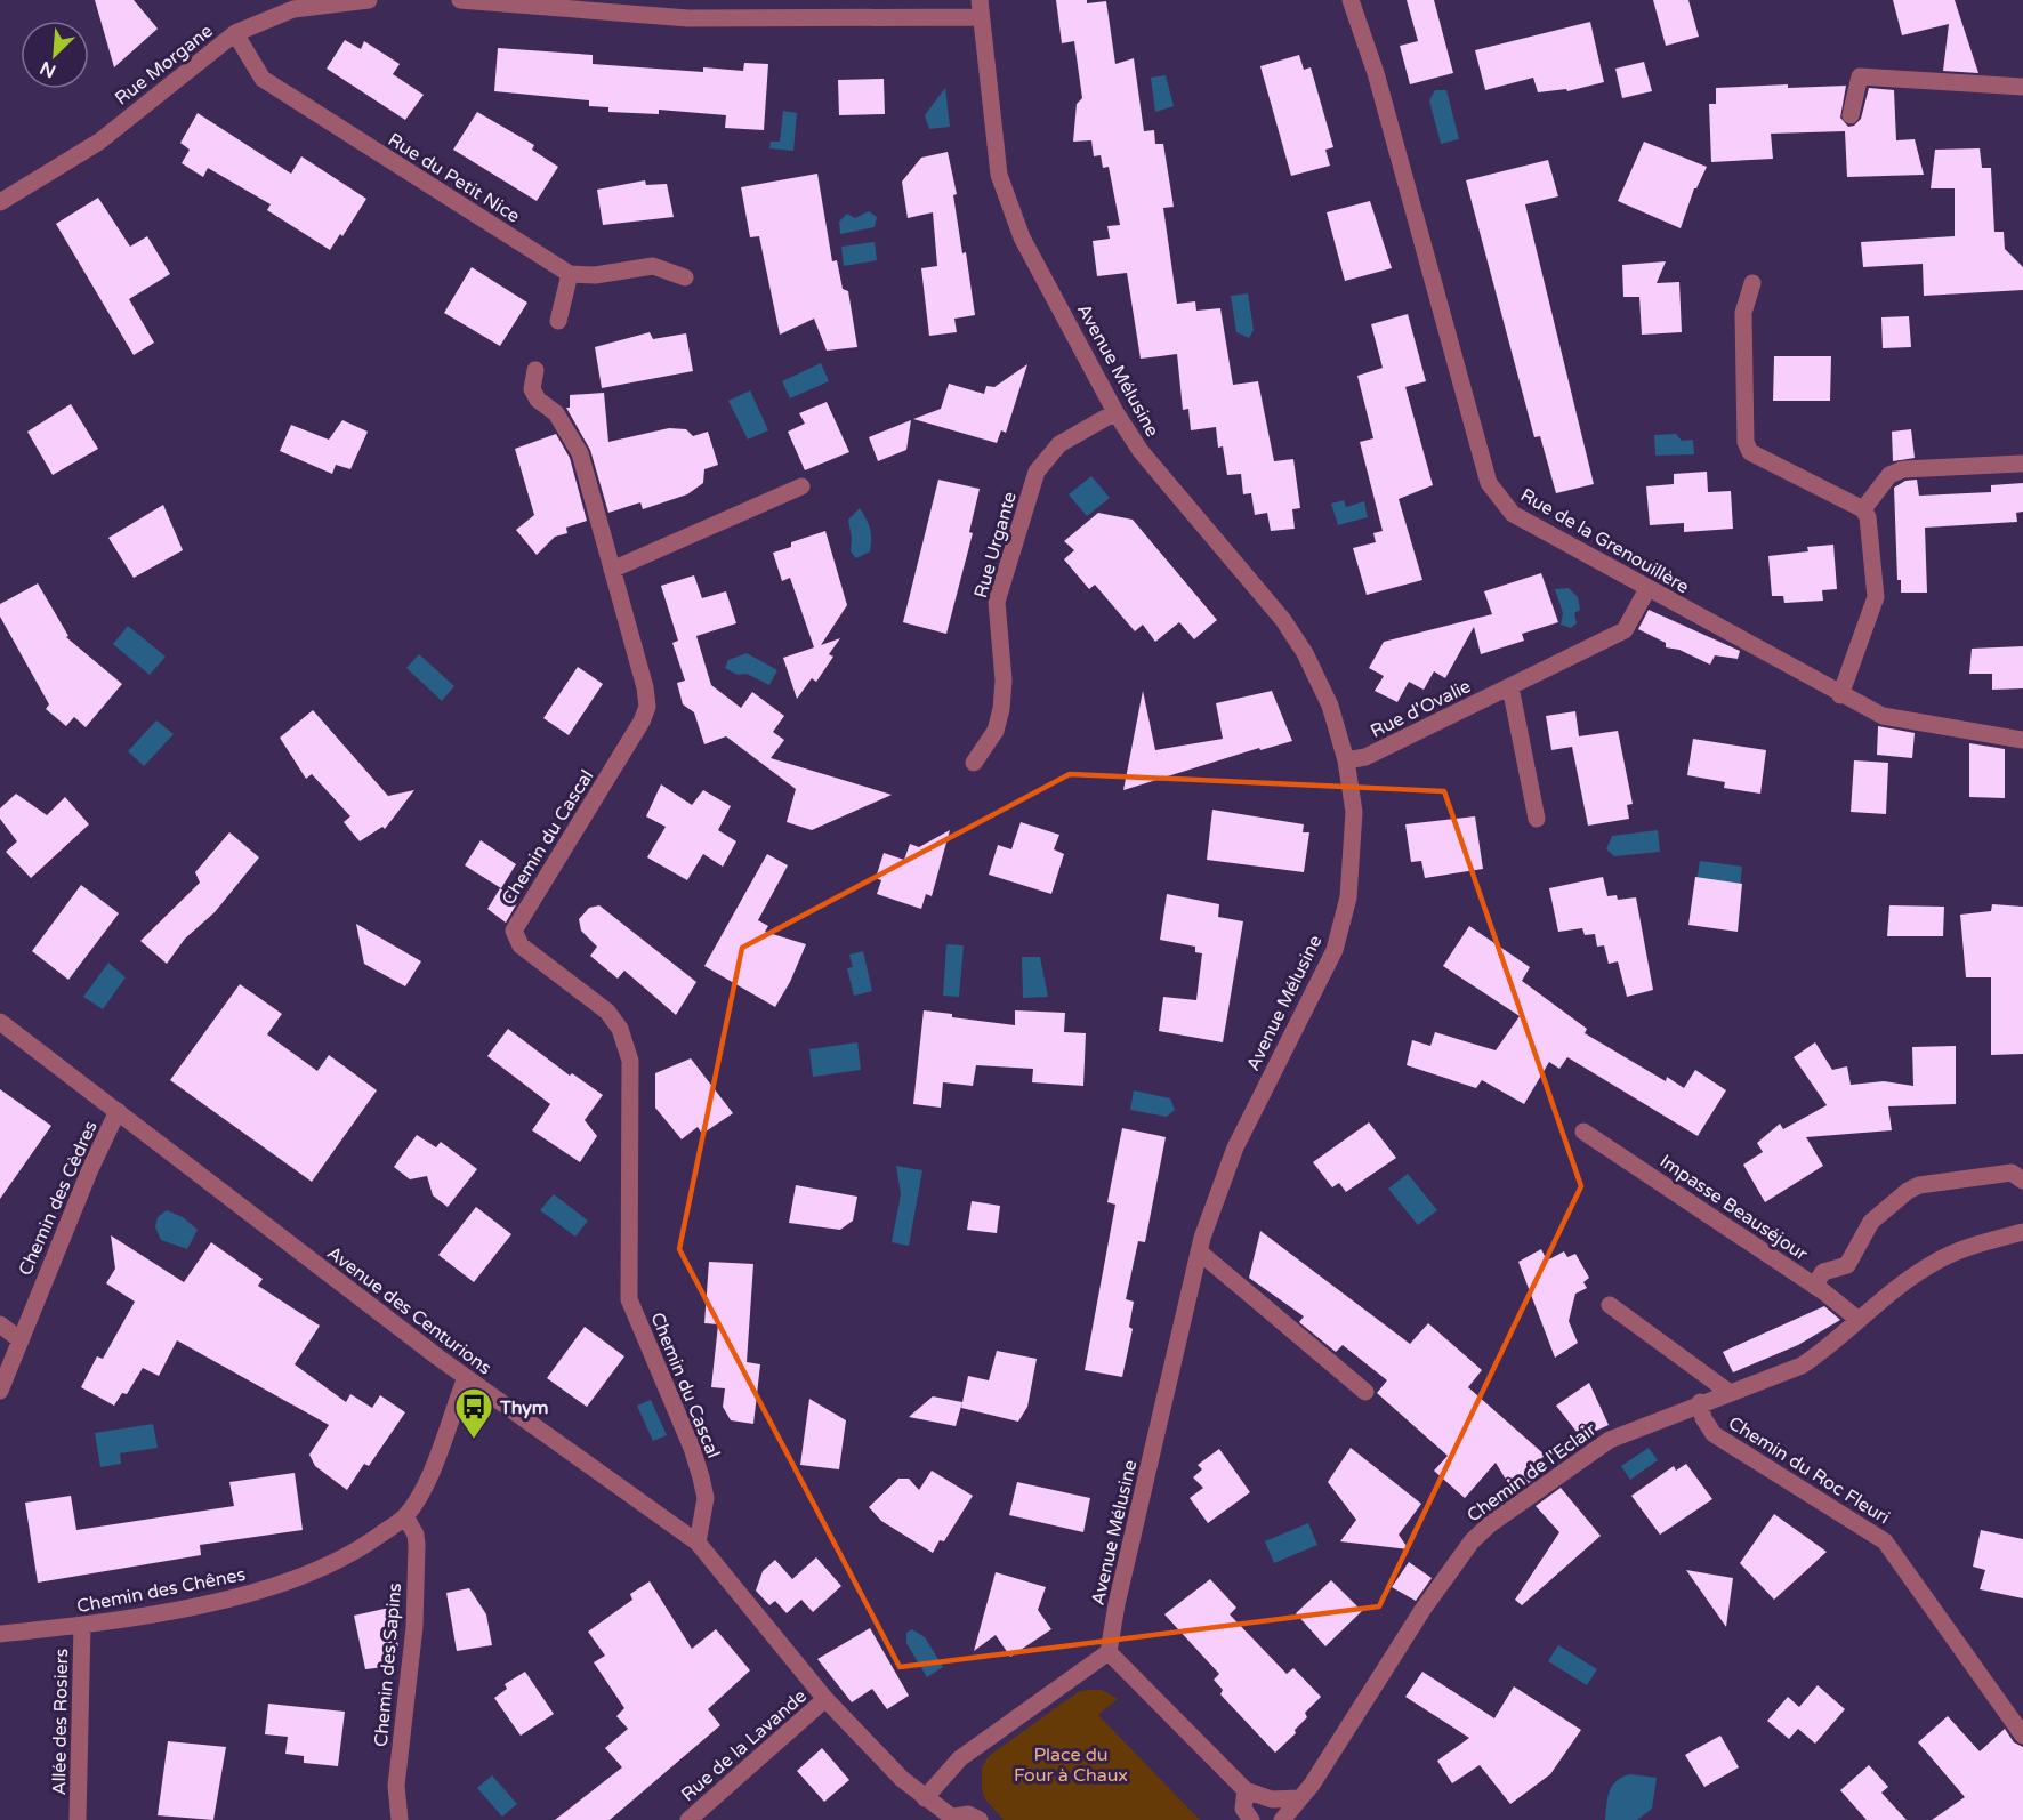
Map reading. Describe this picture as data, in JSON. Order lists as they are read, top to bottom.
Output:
{
  "streets": {
    "street": [
      "Rue Morgane",
      "Rue du Petit Nice",
      "Avenue Mélusine",
      "Rue de la Grenouillère",
      "Rue Urgante",
      "Rue d'Ovalie",
      "Chemin du Cascal",
      "Chemin des Cèdres",
      "Impasse Beauséjour",
      "Avenue des Centurions",
      "Chemin du Roc Fleuri",
      "Chemin de l'Eclair",
      "Chemin des Chênes",
      "Chemin des Sapins",
      "Allée des Rosiers",
      "Rue de la Lavande"
    ]
  },
  "crossings": [
    ["Rue Morgane", "Rue du Petit Nice"],
    ["Avenue Mélusine", "Rue Urgante"],
    ["Avenue Mélusine", "Rue d'Ovalie"],
    ["Rue de la Grenouillère", "Rue d'Ovalie"],
    ["Chemin du Cascal", "Avenue des Centurions"],
    ["Chemin des Cèdres", "Avenue des Centurions"],
    ["Impasse Beauséjour", "Chemin de l'Eclair"],
    ["Avenue des Centurions", "Chemin des Chênes"],
    ["Avenue des Centurions", "Rue de la Lavande"],
    ["Chemin du Roc Fleuri", "Chemin de l'Eclair"],
    ["Chemin des Chênes", "Chemin des Sapins"],
    ["Chemin des Chênes", "Allée des Rosiers"]
  ],
  "parks": ["Place du Four à Chaux"],
  "places": {
    "bus stop": ["Thym"]
  },
  "north": "bottom left"
}
